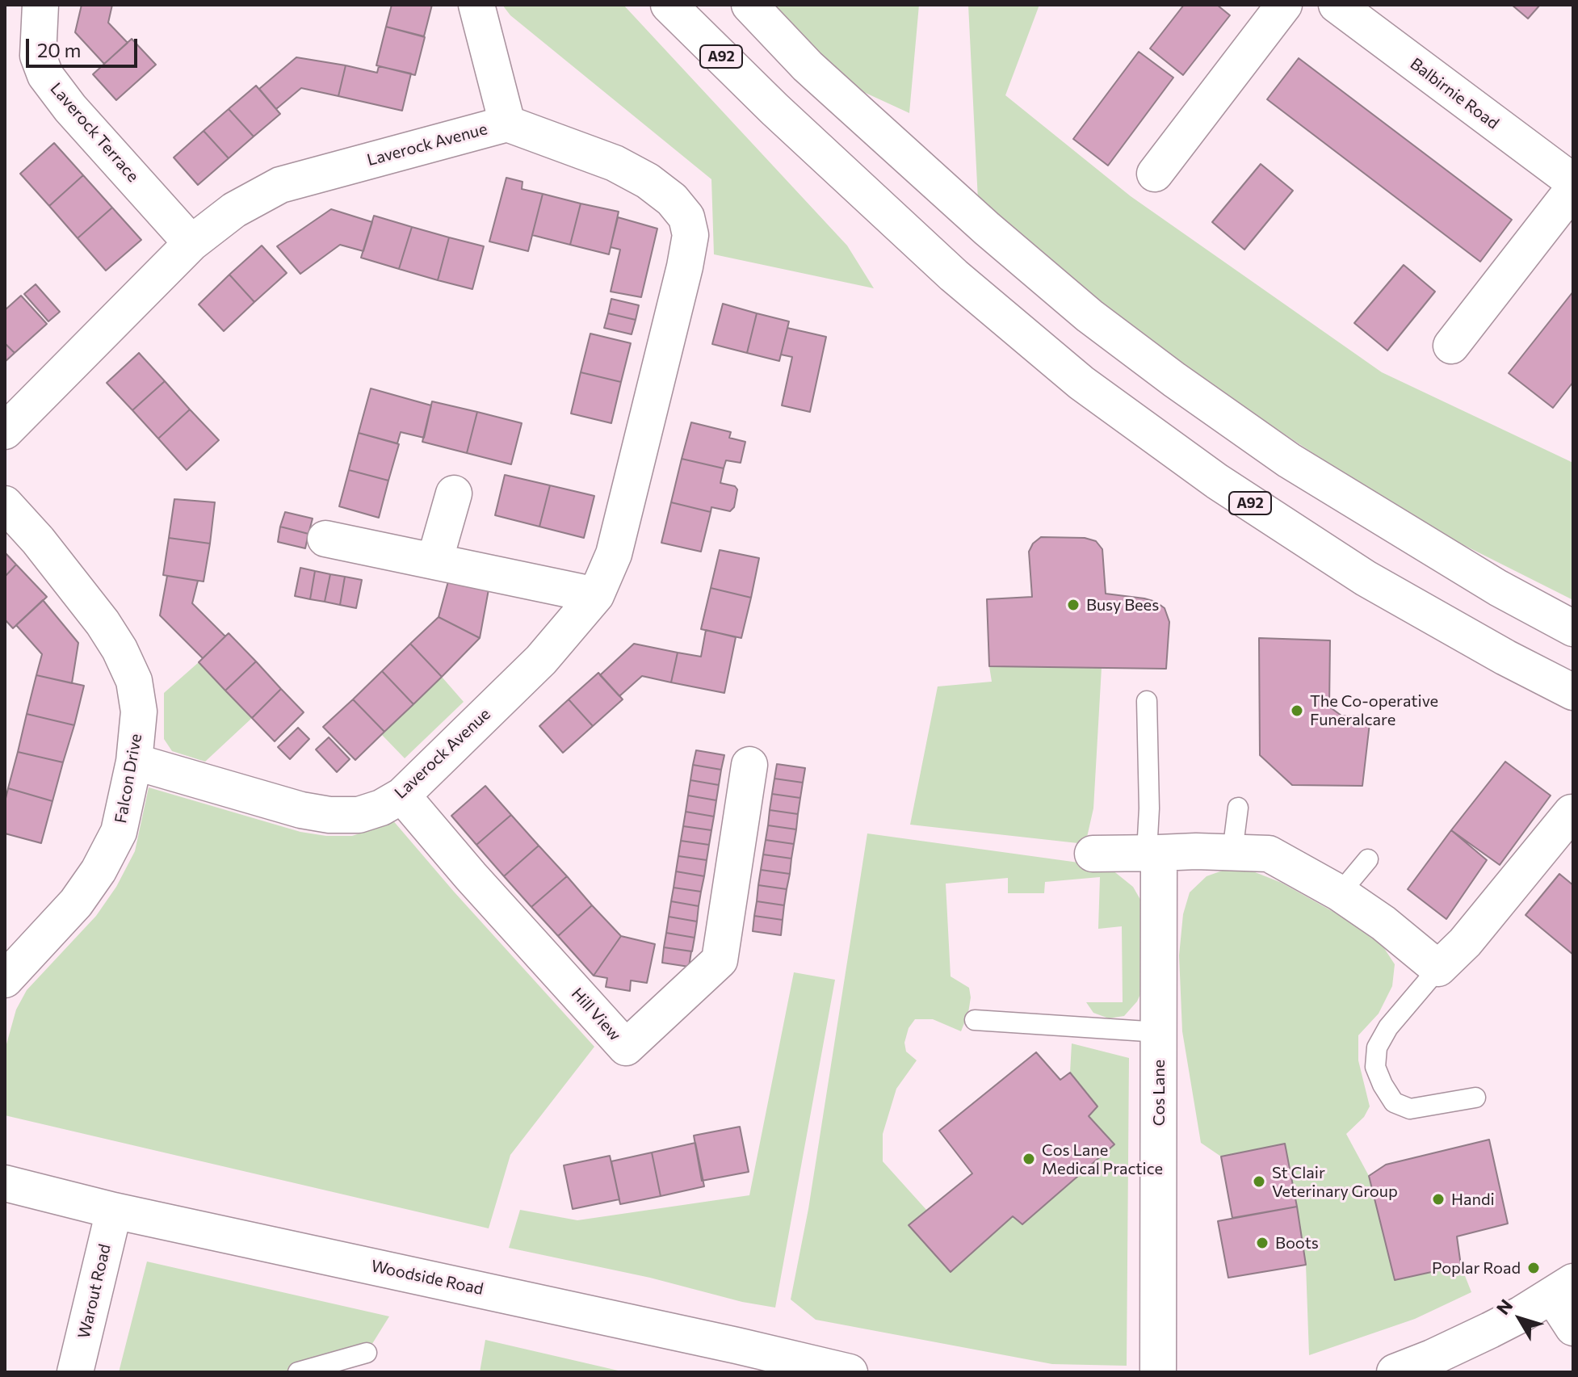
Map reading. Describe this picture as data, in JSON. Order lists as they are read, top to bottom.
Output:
{
  "streets": {
    "main road": [
      "A92",
      "Balbirnie Road",
      "Laverock Terrace",
      "Laverock Avenue",
      "Falcon Drive",
      "Hill View",
      "Cos Lane",
      "Woodside Road",
      "Warout Road"
    ]
  },
  "crossings": [
    ["Laverock Terrace", "Laverock Avenue"],
    ["Laverock Avenue", "Falcon Drive"],
    ["Laverock Avenue", "Hill View"],
    ["Woodside Road", "Warout Road"]
  ],
  "places": [
    "Busy Bees",
    "The Co-operative Funeralcare",
    "Cos Lane Medical Practice",
    "St Clair Veterinary Group",
    "Handi",
    "Boots",
    "Poplar Road"
  ],
  "scale_bar": "20 m",
  "north": "top left"
}
